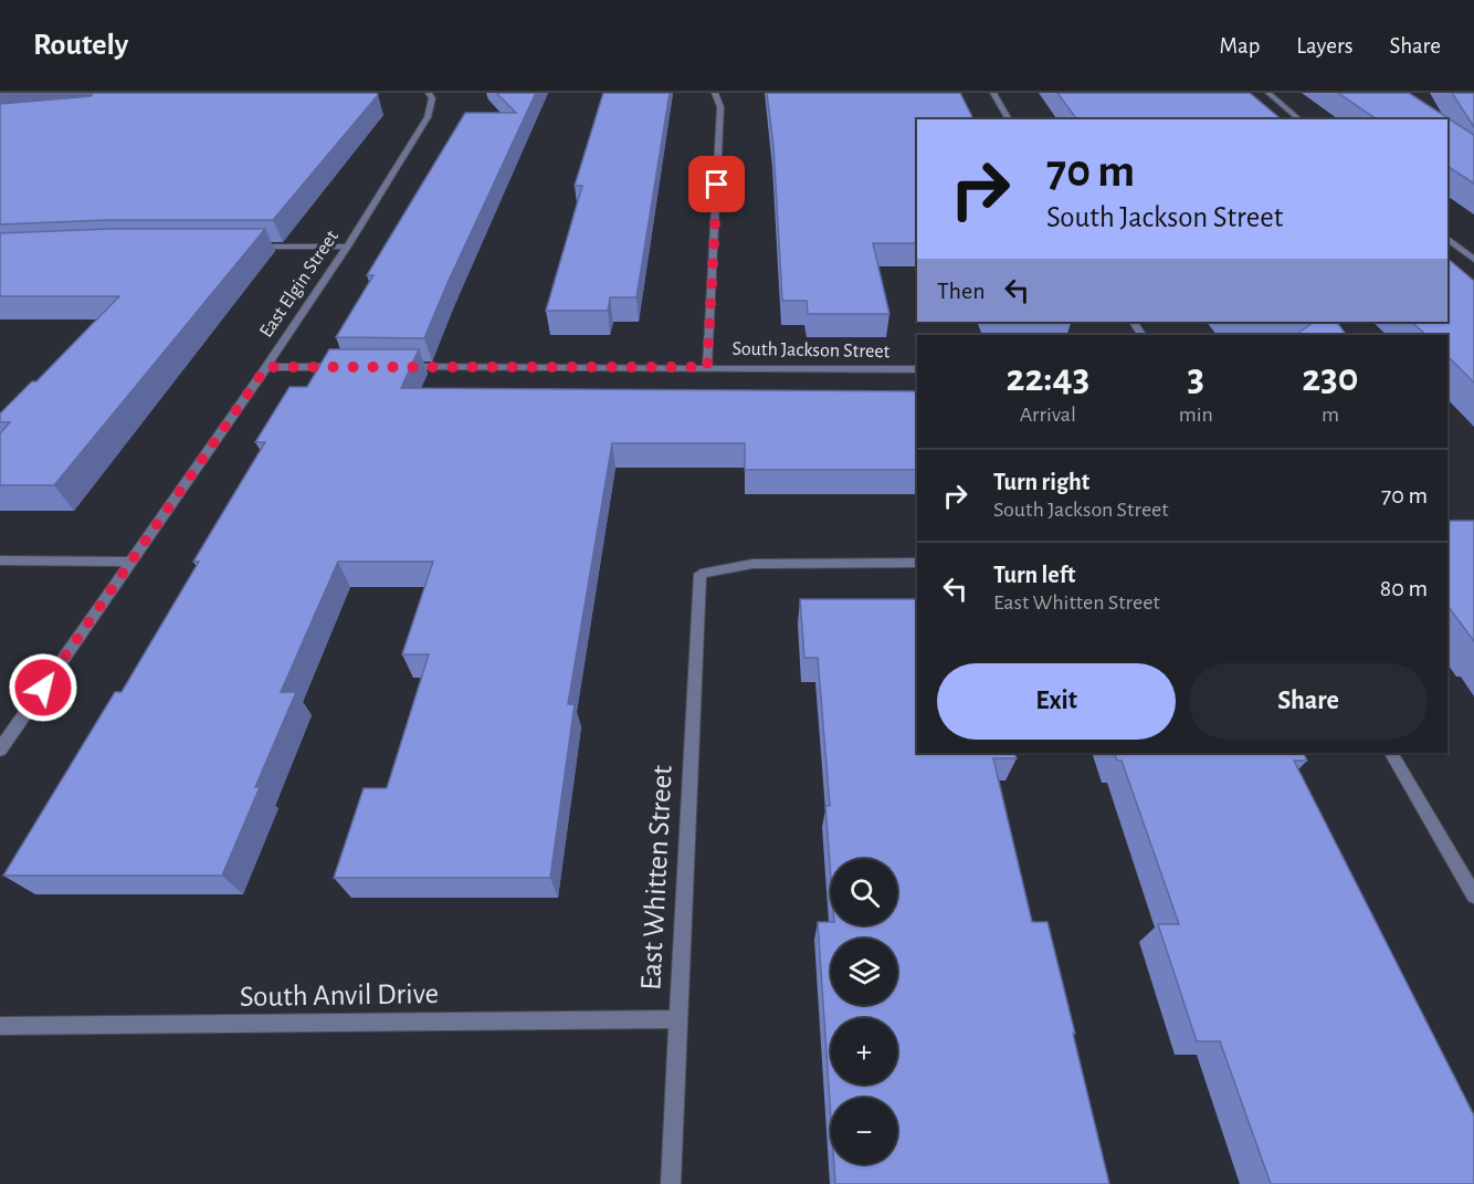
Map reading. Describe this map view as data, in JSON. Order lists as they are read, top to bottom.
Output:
{
  "streets": {
    "street": [
      "East Elgin Street",
      "South Jackson Street",
      "East Whitten Street",
      "South Anvil Drive"
    ]
  },
  "crossings": [
    ["East Whitten Street", "South Anvil Drive"]
  ],
  "page": {
    "header": "Routely",
    "nav": ["Map", "Layers", "Share"],
    "turn": ["70 m", "South Jackson Street"],
    "then": "Then",
    "eta": [
      "22:43",
      "Arrival",
      "3",
      "min",
      "230",
      "m"
    ],
    "list": [
      {
        "name": "Turn right",
        "note": "South Jackson Street",
        "value": "70 m"
      },
      {
        "name": "Turn left",
        "note": "East Whitten Street",
        "value": "80 m"
      }
    ],
    "buttons": ["Exit", "Share"],
    "map_buttons": ["+", "−"]
  }
}
